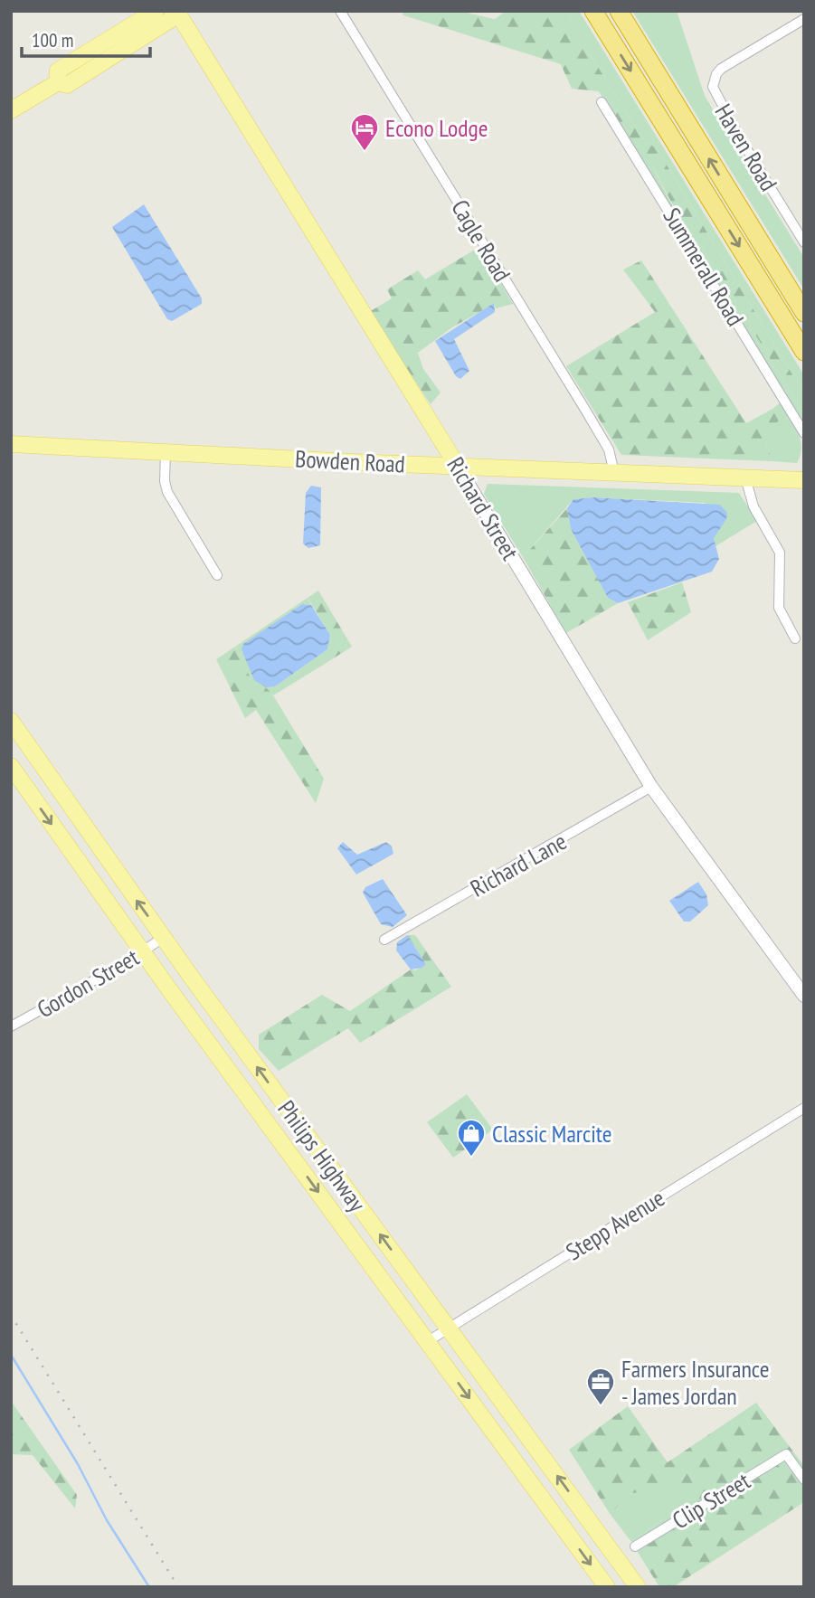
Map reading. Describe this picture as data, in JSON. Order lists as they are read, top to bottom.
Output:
{
  "streets": {
    "main road": ["Bowden Road", "Richard Street", "Philips Highway"],
    "street": [
      "Haven Road",
      "Cagle Road",
      "Summerall Road",
      "Richard Lane",
      "Gordon Street",
      "Stepp Avenue",
      "Clip Street"
    ]
  },
  "crossings": [
    ["Cagle Road", "Bowden Road"],
    ["Bowden Road", "Richard Street"],
    ["Richard Street", "Richard Lane"],
    ["Gordon Street", "Philips Highway"],
    ["Philips Highway", "Stepp Avenue"]
  ],
  "places": {
    "hotel": ["Econo Lodge"],
    "shop": ["Classic Marcite"],
    "office": ["Farmers Insurance - James Jordan"]
  },
  "scale_bar": "100 m"
}
